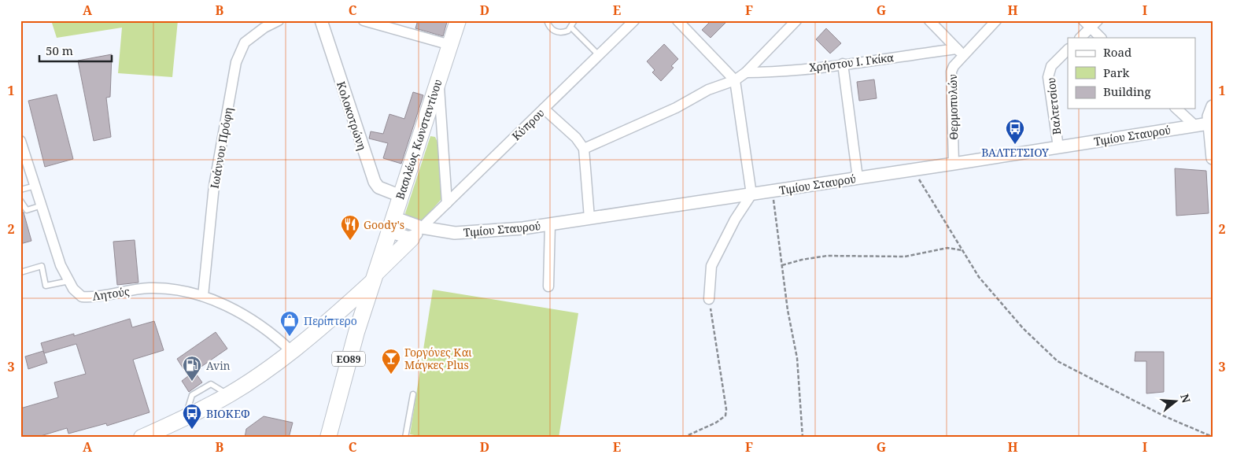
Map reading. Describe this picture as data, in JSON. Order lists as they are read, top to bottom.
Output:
{
  "streets": {
    "main road": ["Βασιλέως Κωνσταντίνου", "ΕΟ89"],
    "street": [
      "Χρήστου Ι. Γκίκα",
      "Βαλτετσίου",
      "Θερμοπυλών",
      "Κολοκοτρώνη",
      "Κύπρου",
      "Τιμίου Σταυρού",
      "Ιωάννου Πρόφη",
      "Λητούς"
    ]
  },
  "crossings": [
    ["Χρήστου Ι. Γκίκα", "Θερμοπυλών"],
    ["Βαλτετσίου", "Τιμίου Σταυρού"],
    ["Θερμοπυλών", "Τιμίου Σταυρού"],
    ["Κολοκοτρώνη", "Βασιλέως Κωνσταντίνου"],
    ["Κύπρου", "Τιμίου Σταυρού"],
    ["Τιμίου Σταυρού", "Βασιλέως Κωνσταντίνου"],
    ["Βασιλέως Κωνσταντίνου", "ΕΟ89"],
    ["Ιωάννου Πρόφη", "Λητούς"]
  ],
  "places": {
    "bus stop": ["ΒΑΛΤΕΤΣΙΟΥ", "ΒΙΟΚΕΦ"],
    "restaurant": ["Goody's"],
    "shop": ["Περίπτερο"],
    "bar": ["Γοργόνες Και Μάγκες Plus"],
    "fuel station": ["Avin"]
  },
  "legend": ["Road", "Park", "Building"],
  "scale_bar": "50 m",
  "north": "right",
  "grid": {
    "columns": [
      "A",
      "B",
      "C",
      "D",
      "E",
      "F",
      "G",
      "H",
      "I"
    ],
    "rows": ["1", "2", "3"]
  }
}
